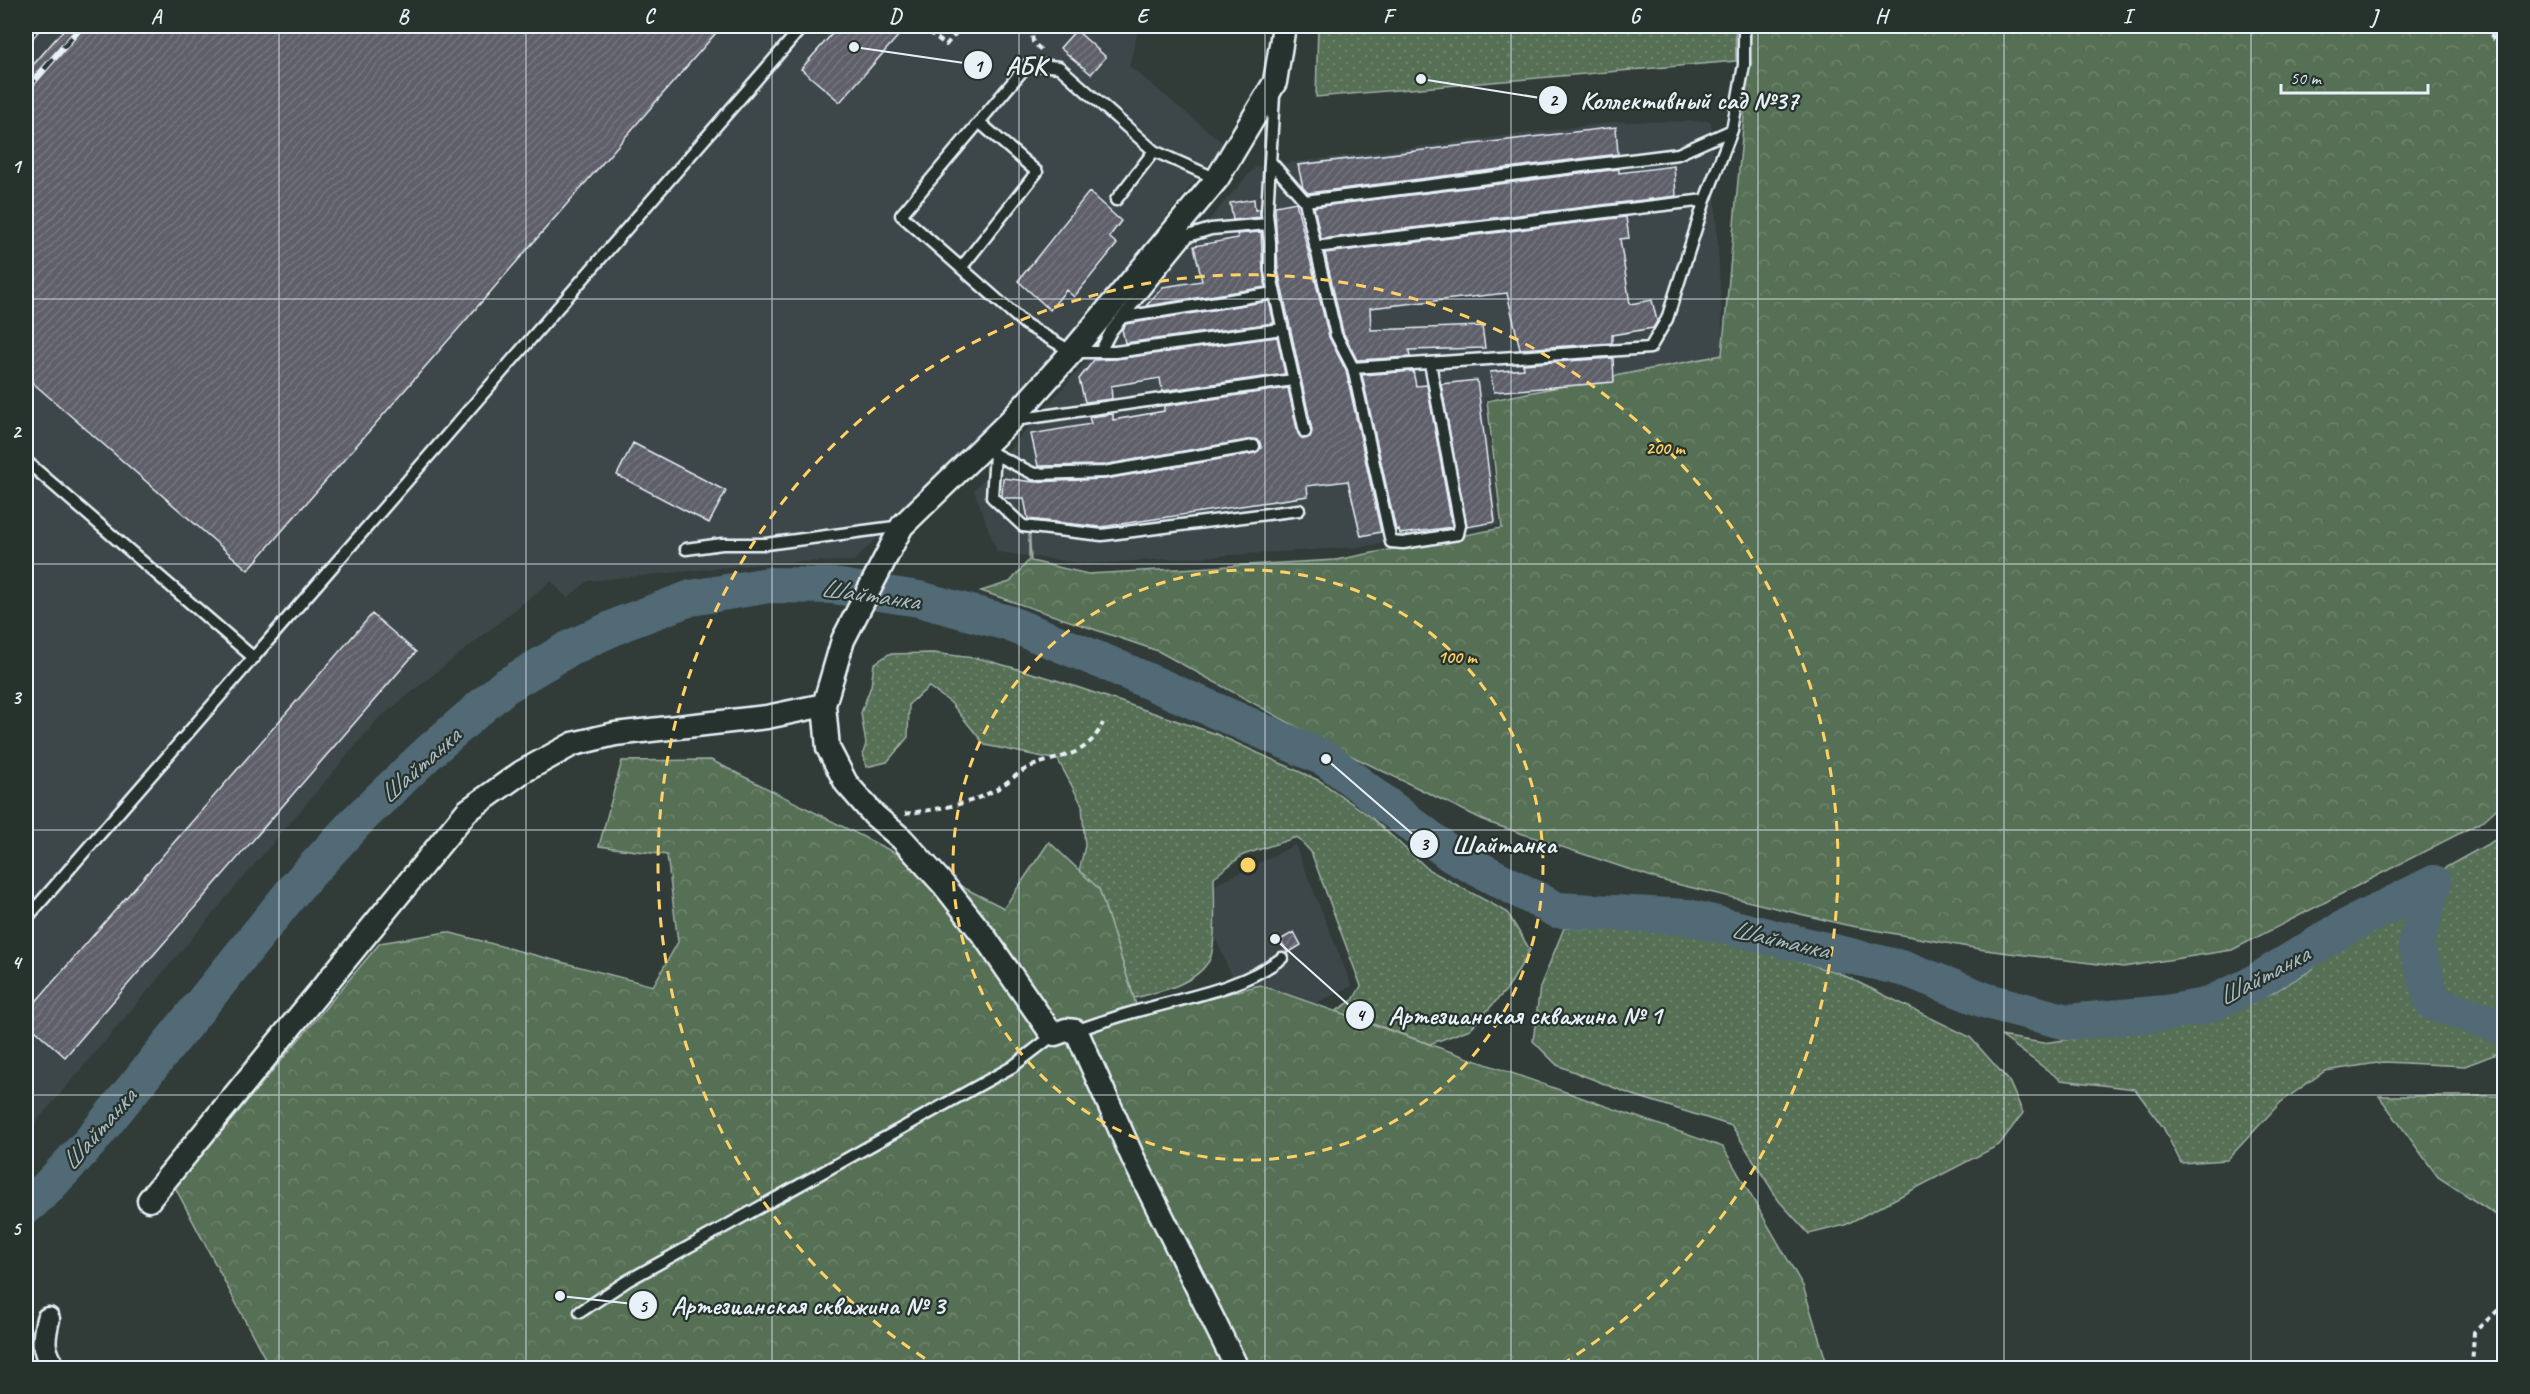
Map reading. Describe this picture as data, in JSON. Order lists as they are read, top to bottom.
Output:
{
  "water": ["Шайтанка"],
  "places": [
    "АБК",
    "Коллективный сад №37",
    "Шайтанка",
    "Артезианская скважина № 1",
    "Артезианская скважина № 3"
  ],
  "scale_bar": "50 m",
  "grid": {
    "columns": [
      "A",
      "B",
      "C",
      "D",
      "E",
      "F",
      "G",
      "H",
      "I",
      "J"
    ],
    "rows": [
      "1",
      "2",
      "3",
      "4",
      "5"
    ]
  },
  "rings": ["200 m", "100 m"]
}
